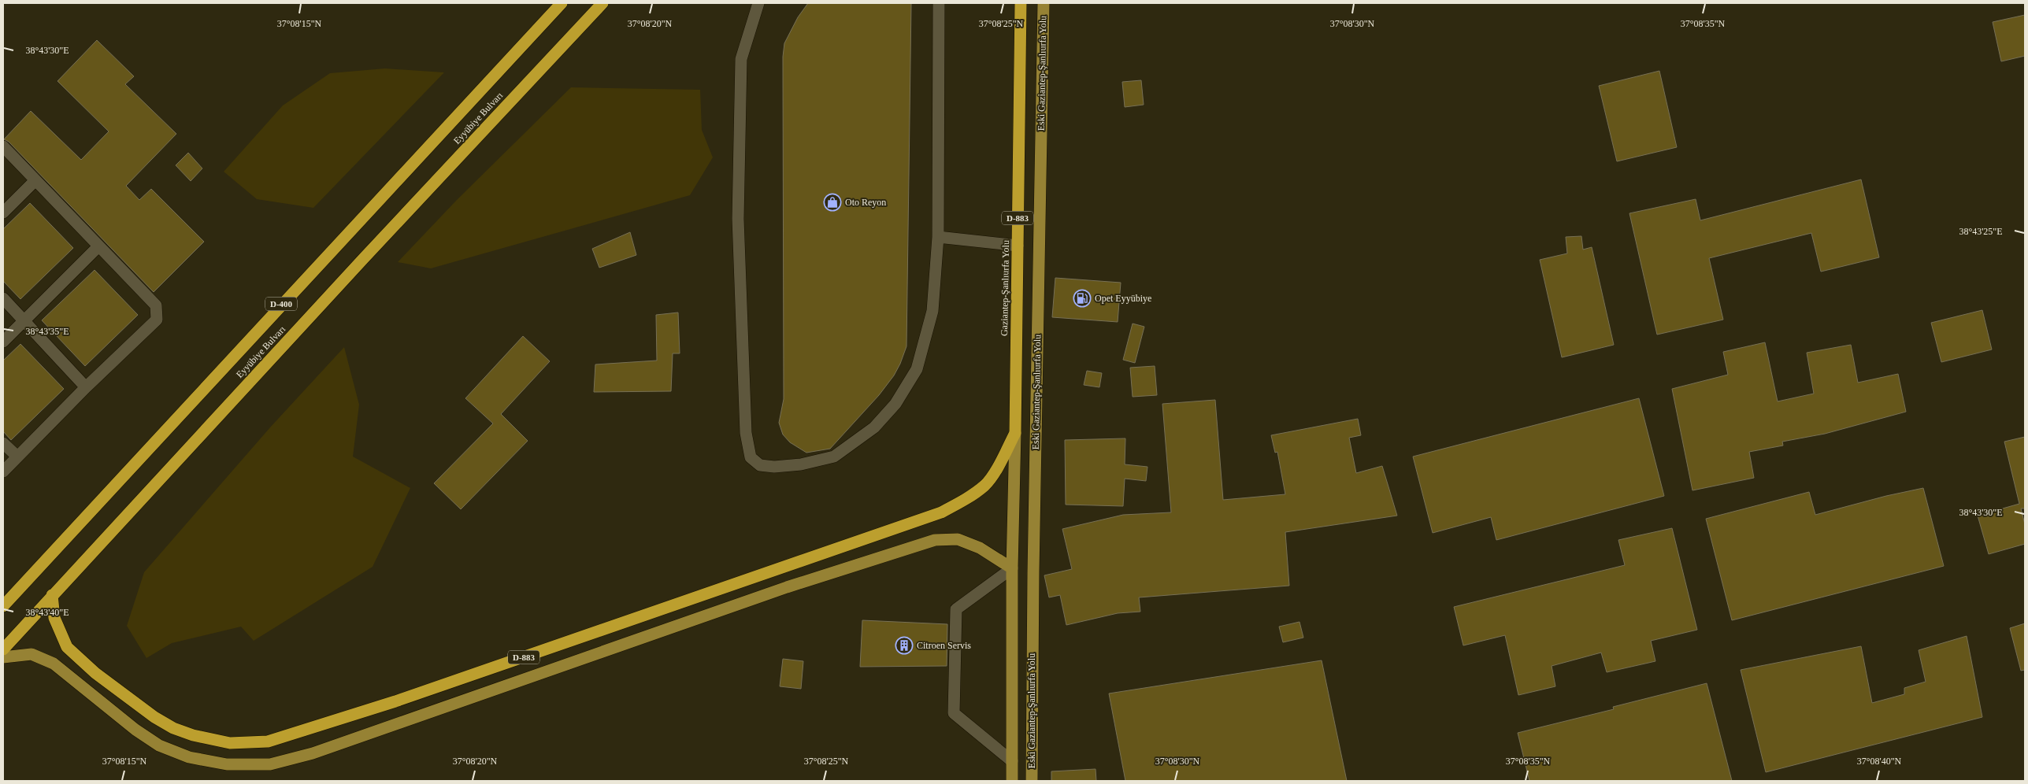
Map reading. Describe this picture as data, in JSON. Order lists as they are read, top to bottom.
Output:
{
  "streets": {
    "highway": [
      "Eyyübiye Bulvarı",
      "D-883",
      "Gaziantep-Şanlıurfa Yolu",
      "D-400"
    ],
    "main road": ["Eski Gaziantep-Şanlıurfa Yolu"]
  },
  "crossings": [
    ["Eski Gaziantep-Şanlıurfa Yolu", "D-883"],
    ["Eski Gaziantep-Şanlıurfa Yolu", "Gaziantep-Şanlıurfa Yolu"],
    ["Eyyübiye Bulvarı", "D-883"],
    ["D-883", "Gaziantep-Şanlıurfa Yolu"]
  ],
  "places": {
    "shop": ["Oto Reyon"],
    "fuel station": ["Opet Eyyübiye"],
    "building": ["Citroen Servis"]
  },
  "coordinates": [
    "37°08'15\"N",
    "37°08'20\"N",
    "37°08'25\"N",
    "37°08'30\"N",
    "37°08'35\"N",
    "38°43'30\"E",
    "38°43'25\"E",
    "38°43'35\"E",
    "38°43'40\"E",
    "37°08'40\"N"
  ]
}
